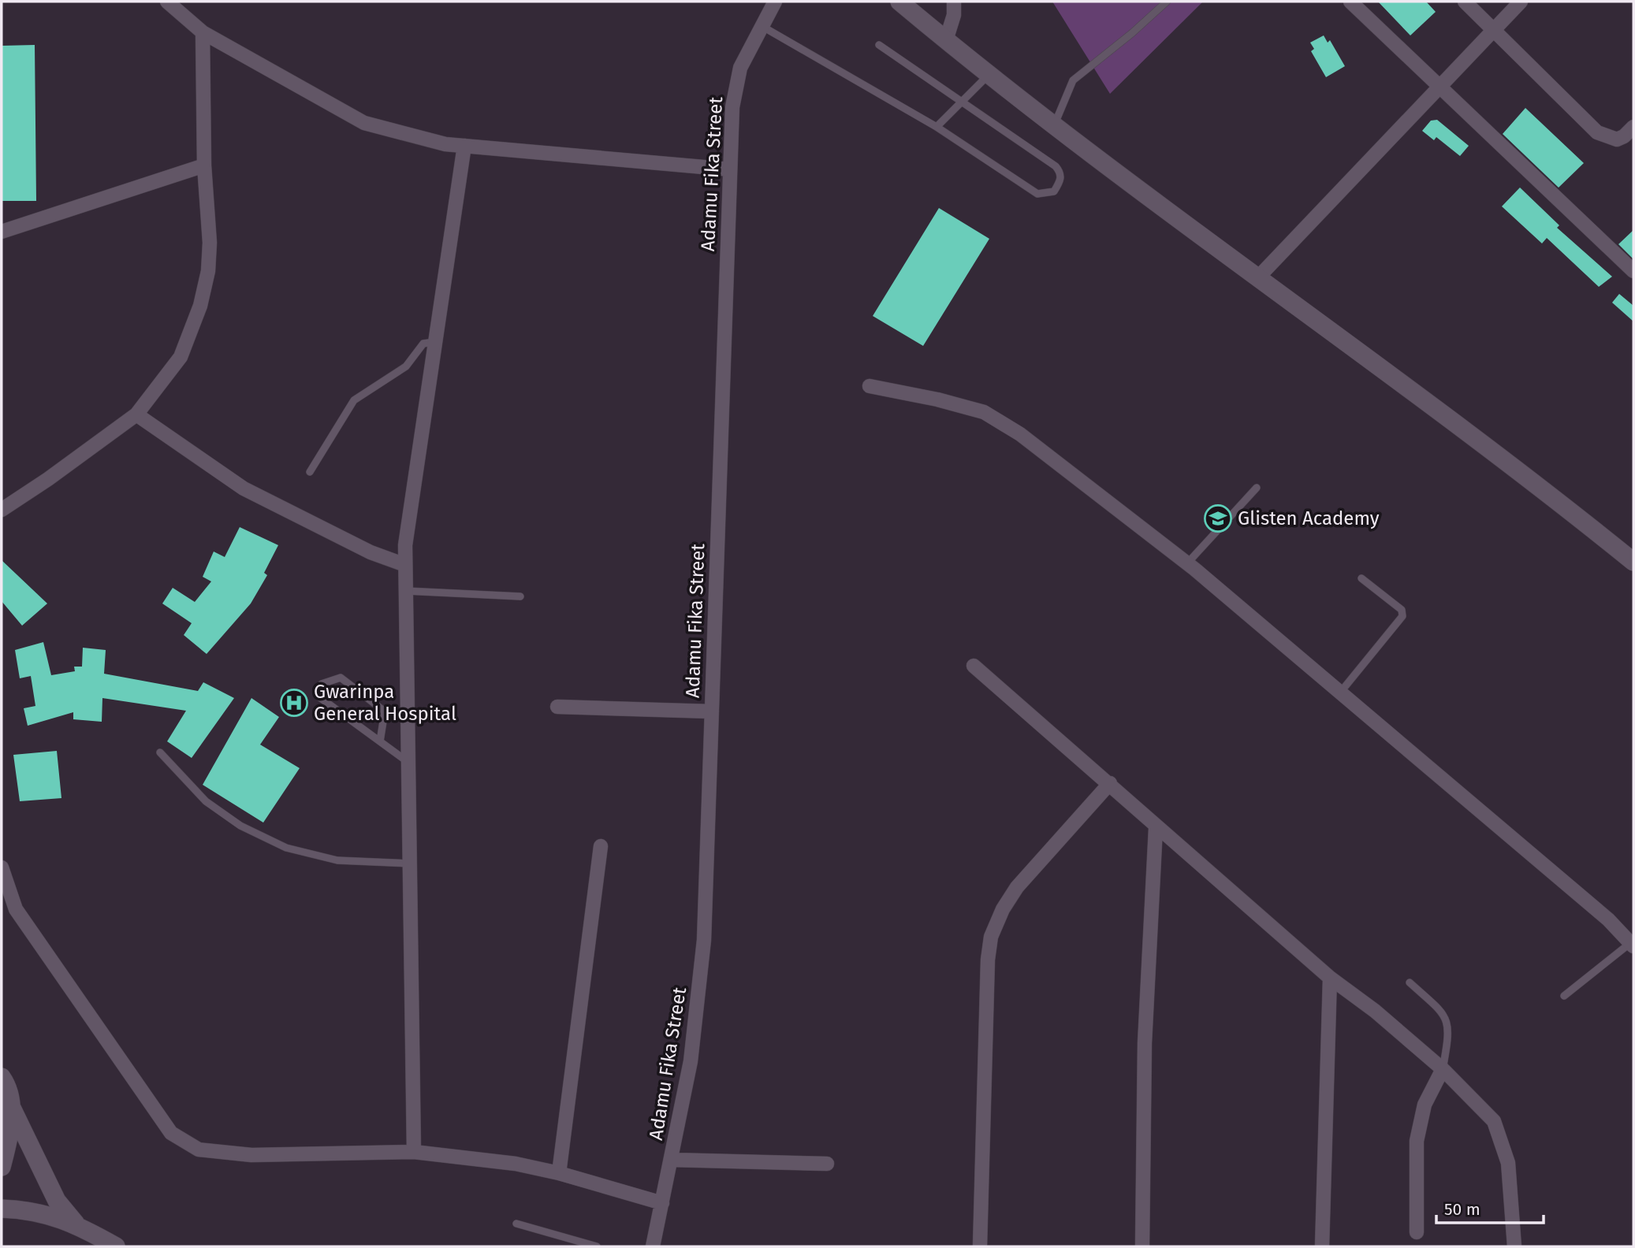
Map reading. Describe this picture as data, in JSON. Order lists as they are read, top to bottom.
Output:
{
  "streets": {
    "street": ["Adamu Fika Street"]
  },
  "places": {
    "school or university": ["Glisten Academy"],
    "hospital": ["Gwarinpa General Hospital"]
  },
  "scale_bar": "50 m"
}
